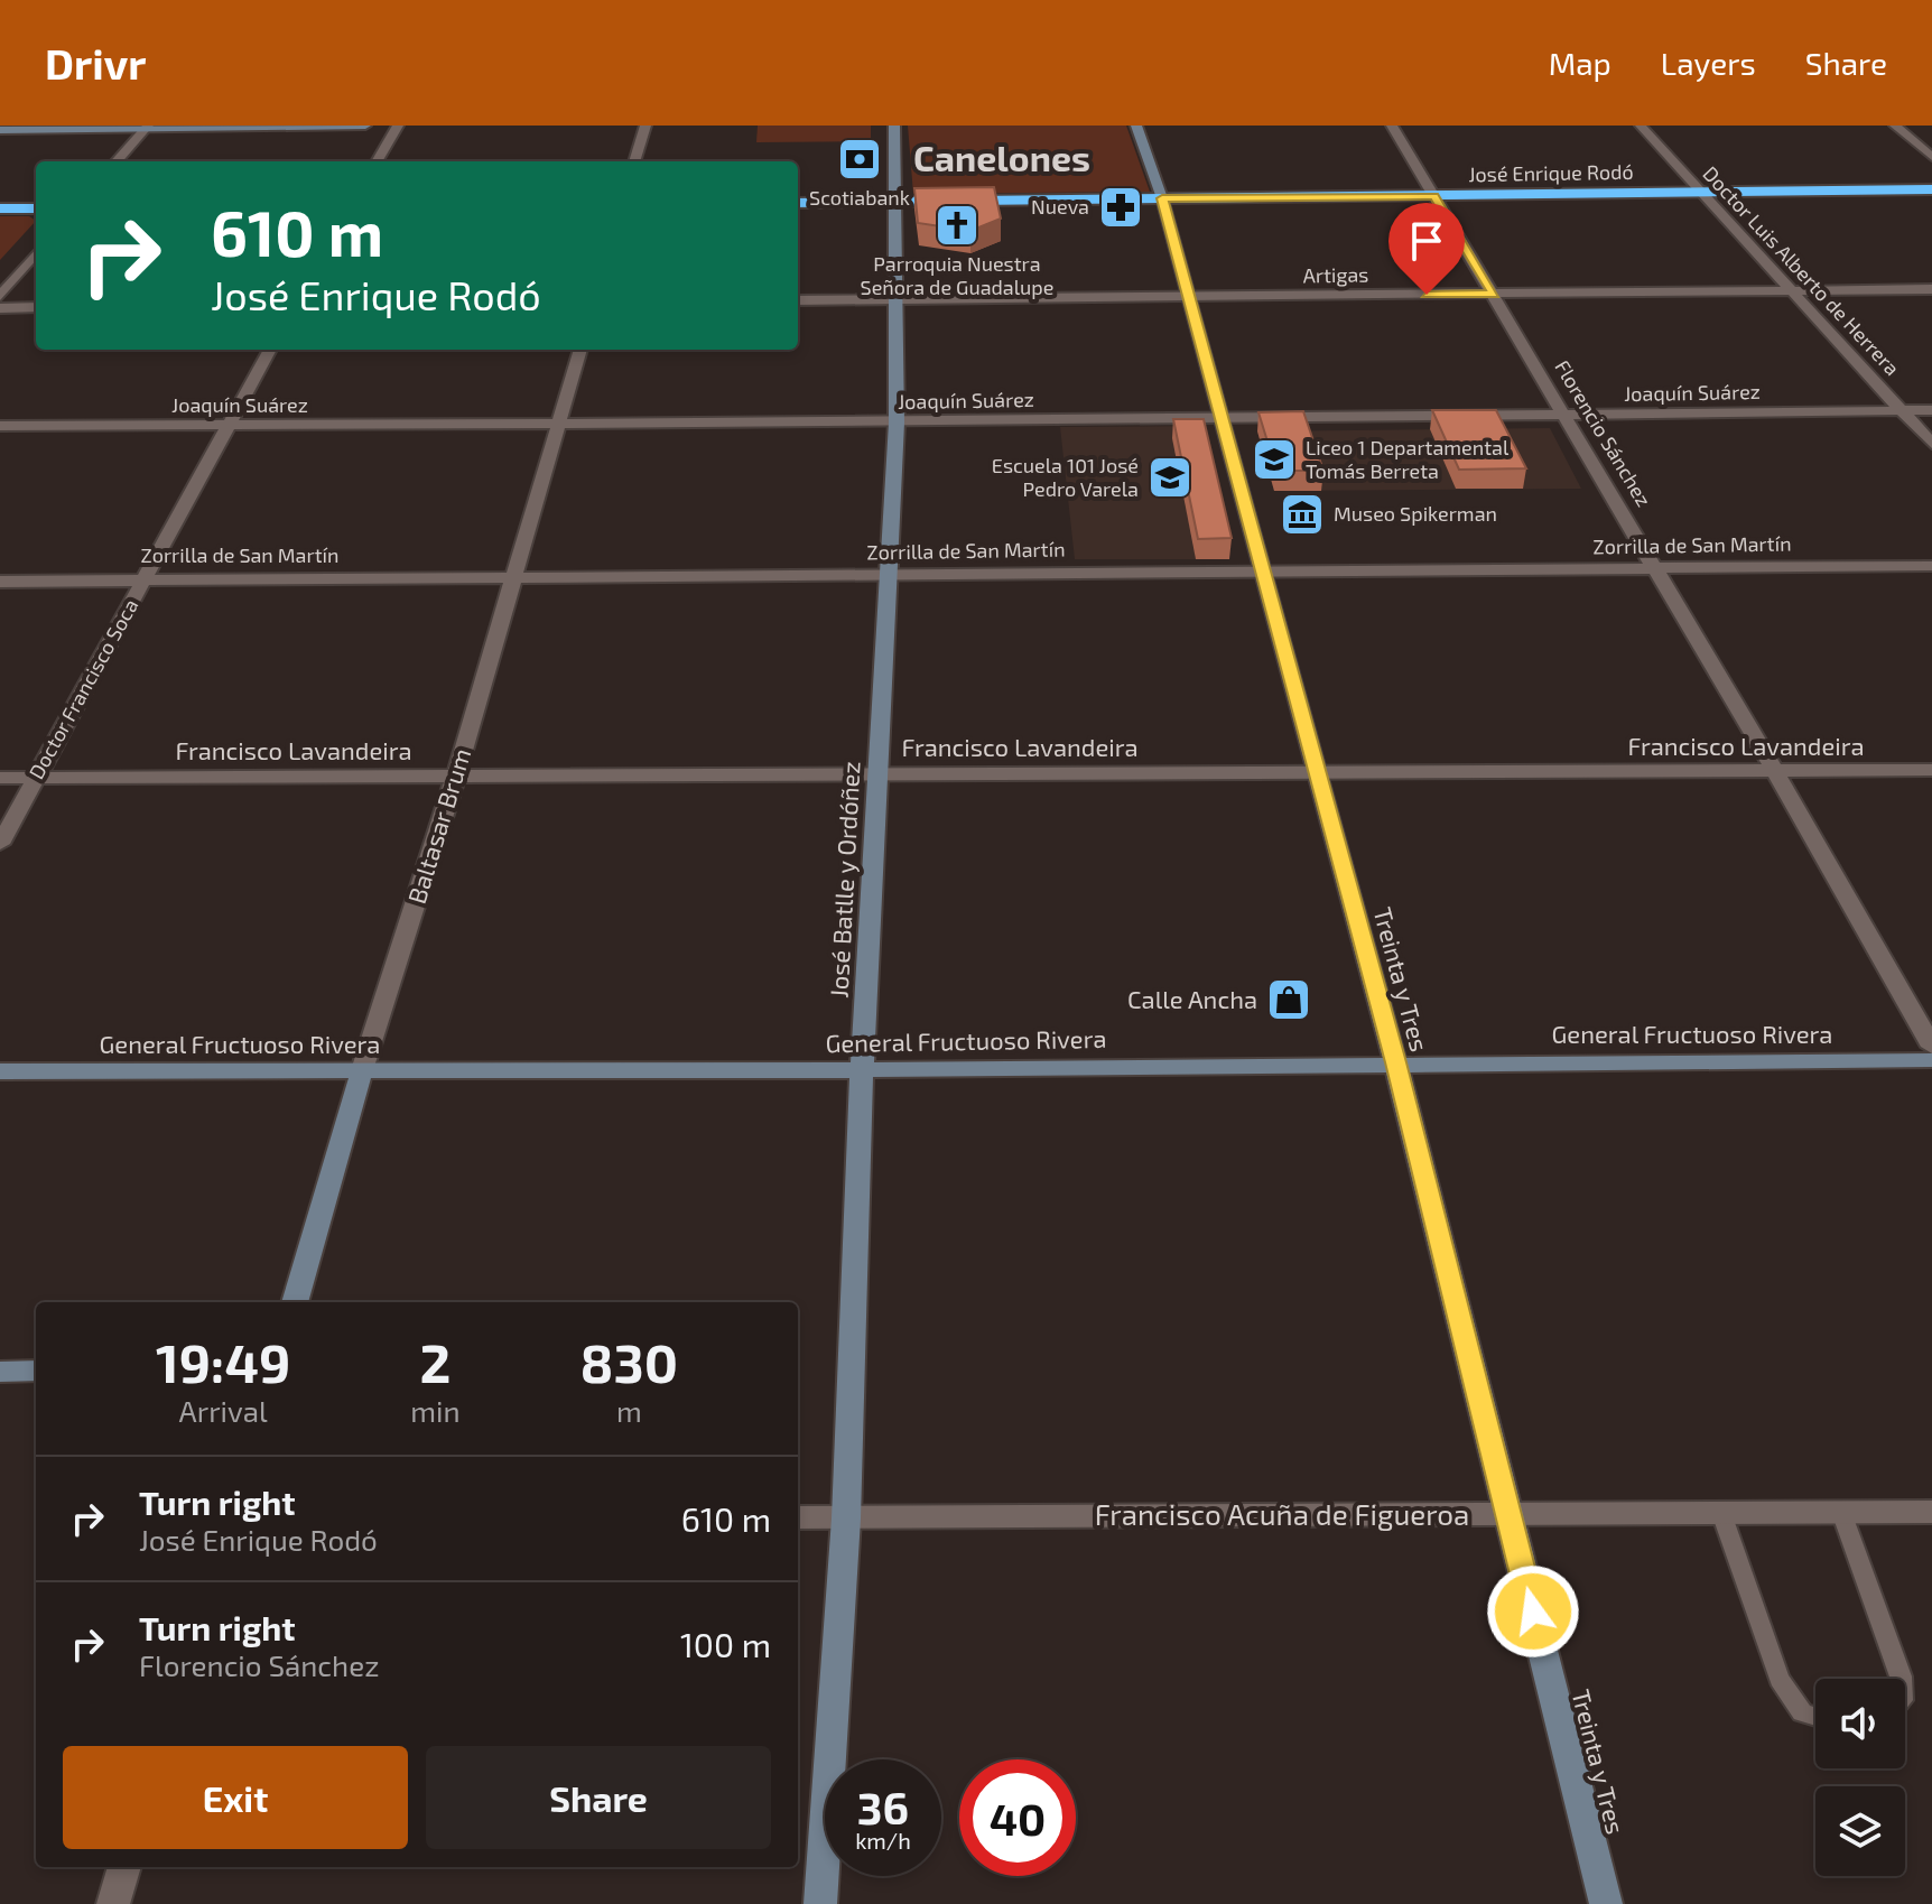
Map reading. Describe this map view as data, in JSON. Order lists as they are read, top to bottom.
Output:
{
  "streets": {
    "highway": ["José Enrique Rodó"],
    "street": [
      "Doctor Luis Alberto de Herrera",
      "Artigas",
      "Joaquín Suárez",
      "Florencio Sánchez",
      "Zorrilla de San Martín",
      "Doctor Francisco Soca",
      "Francisco Lavandeira",
      "Baltasar Brum",
      "José Batlle y Ordóñez",
      "Treinta y Tres",
      "General Fructuoso Rivera",
      "Francisco Acuña de Figueroa"
    ]
  },
  "crossings": [
    ["José Enrique Rodó", "Doctor Luis Alberto de Herrera"],
    ["José Enrique Rodó", "Florencio Sánchez"],
    ["José Enrique Rodó", "José Batlle y Ordóñez"],
    ["José Enrique Rodó", "Treinta y Tres"],
    ["Doctor Luis Alberto de Herrera", "Artigas"],
    ["Doctor Luis Alberto de Herrera", "Joaquín Suárez"],
    ["Artigas", "Florencio Sánchez"],
    ["Artigas", "José Batlle y Ordóñez"],
    ["Artigas", "Treinta y Tres"],
    ["Joaquín Suárez", "Florencio Sánchez"],
    ["Joaquín Suárez", "Doctor Francisco Soca"],
    ["Joaquín Suárez", "Baltasar Brum"],
    ["Joaquín Suárez", "José Batlle y Ordóñez"],
    ["Joaquín Suárez", "Treinta y Tres"],
    ["Florencio Sánchez", "Zorrilla de San Martín"],
    ["Florencio Sánchez", "Francisco Lavandeira"],
    ["Zorrilla de San Martín", "Doctor Francisco Soca"],
    ["Zorrilla de San Martín", "Baltasar Brum"],
    ["Zorrilla de San Martín", "José Batlle y Ordóñez"],
    ["Zorrilla de San Martín", "Treinta y Tres"],
    ["Doctor Francisco Soca", "Francisco Lavandeira"],
    ["Francisco Lavandeira", "Baltasar Brum"],
    ["Francisco Lavandeira", "José Batlle y Ordóñez"],
    ["Francisco Lavandeira", "Treinta y Tres"],
    ["Baltasar Brum", "General Fructuoso Rivera"],
    ["José Batlle y Ordóñez", "General Fructuoso Rivera"],
    ["José Batlle y Ordóñez", "Francisco Acuña de Figueroa"],
    ["Treinta y Tres", "General Fructuoso Rivera"],
    ["Treinta y Tres", "Francisco Acuña de Figueroa"]
  ],
  "districts": ["Canelones"],
  "places": {
    "bank": ["Scotiabank"],
    "pharmacy": ["Nueva"],
    "church": ["Parroquia Nuestra Señora de Guadalupe"],
    "school or university": ["Liceo 1 Departamental Tomás Berreta", "Escuela 101 José Pedro Varela"],
    "museum": ["Museo Spikerman"],
    "shop": ["Calle Ancha"]
  },
  "page": {
    "header": "Drivr",
    "nav": ["Map", "Layers", "Share"],
    "turn": ["610 m", "José Enrique Rodó"],
    "eta": [
      "19:49",
      "Arrival",
      "2",
      "min",
      "830",
      "m"
    ],
    "list": [
      {
        "name": "Turn right",
        "note": "José Enrique Rodó",
        "value": "610 m"
      },
      {
        "name": "Turn right",
        "note": "Florencio Sánchez",
        "value": "100 m"
      }
    ],
    "buttons": ["Exit", "Share"],
    "speed": "36 km/h",
    "limit": "40"
  }
}
